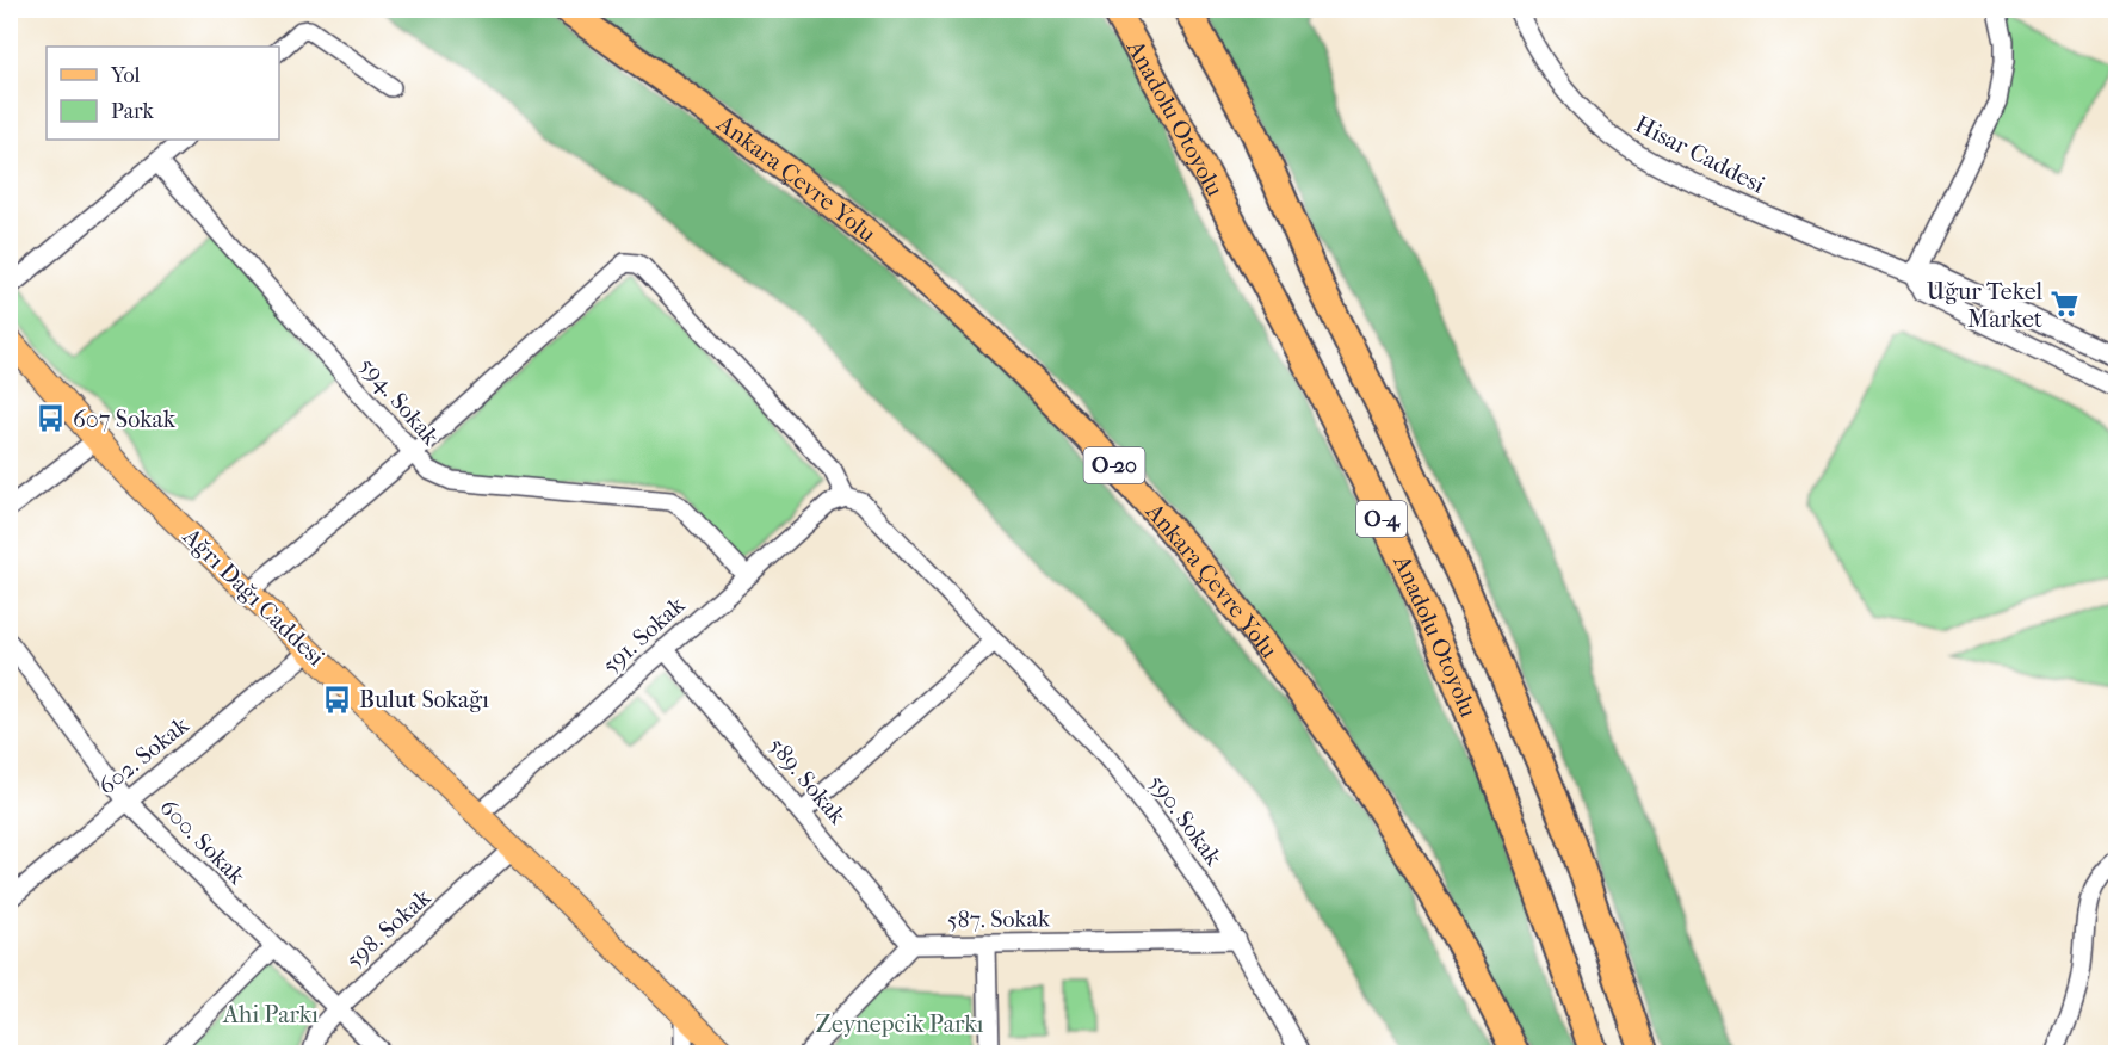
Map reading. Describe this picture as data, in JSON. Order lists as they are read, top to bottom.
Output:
{
  "streets": {
    "highway": [
      "Anadolu Otoyolu",
      "Ankara Çevre Yolu",
      "O-20",
      "O-4"
    ],
    "main road": ["Ağrı Dağı Caddesi"],
    "street": [
      "Hisar Caddesi",
      "594. Sokak",
      "591. Sokak",
      "602. Sokak",
      "589. Sokak",
      "590. Sokak",
      "600. Sokak",
      "587. Sokak",
      "598. Sokak"
    ]
  },
  "crossings": [
    ["594. Sokak", "591. Sokak"],
    ["Ağrı Dağı Caddesi", "591. Sokak"],
    ["Ağrı Dağı Caddesi", "602. Sokak"],
    ["Ağrı Dağı Caddesi", "598. Sokak"],
    ["591. Sokak", "589. Sokak"],
    ["591. Sokak", "590. Sokak"],
    ["602. Sokak", "600. Sokak"],
    ["589. Sokak", "587. Sokak"],
    ["590. Sokak", "587. Sokak"],
    ["600. Sokak", "598. Sokak"]
  ],
  "parks": ["Ahi Parkı", "Zeynepcik Parkı"],
  "places": {
    "supermarket": ["Uğur Tekel Market"],
    "bus stop": ["607 Sokak", "Bulut Sokağı"]
  },
  "legend": ["Yol", "Park"]
}
